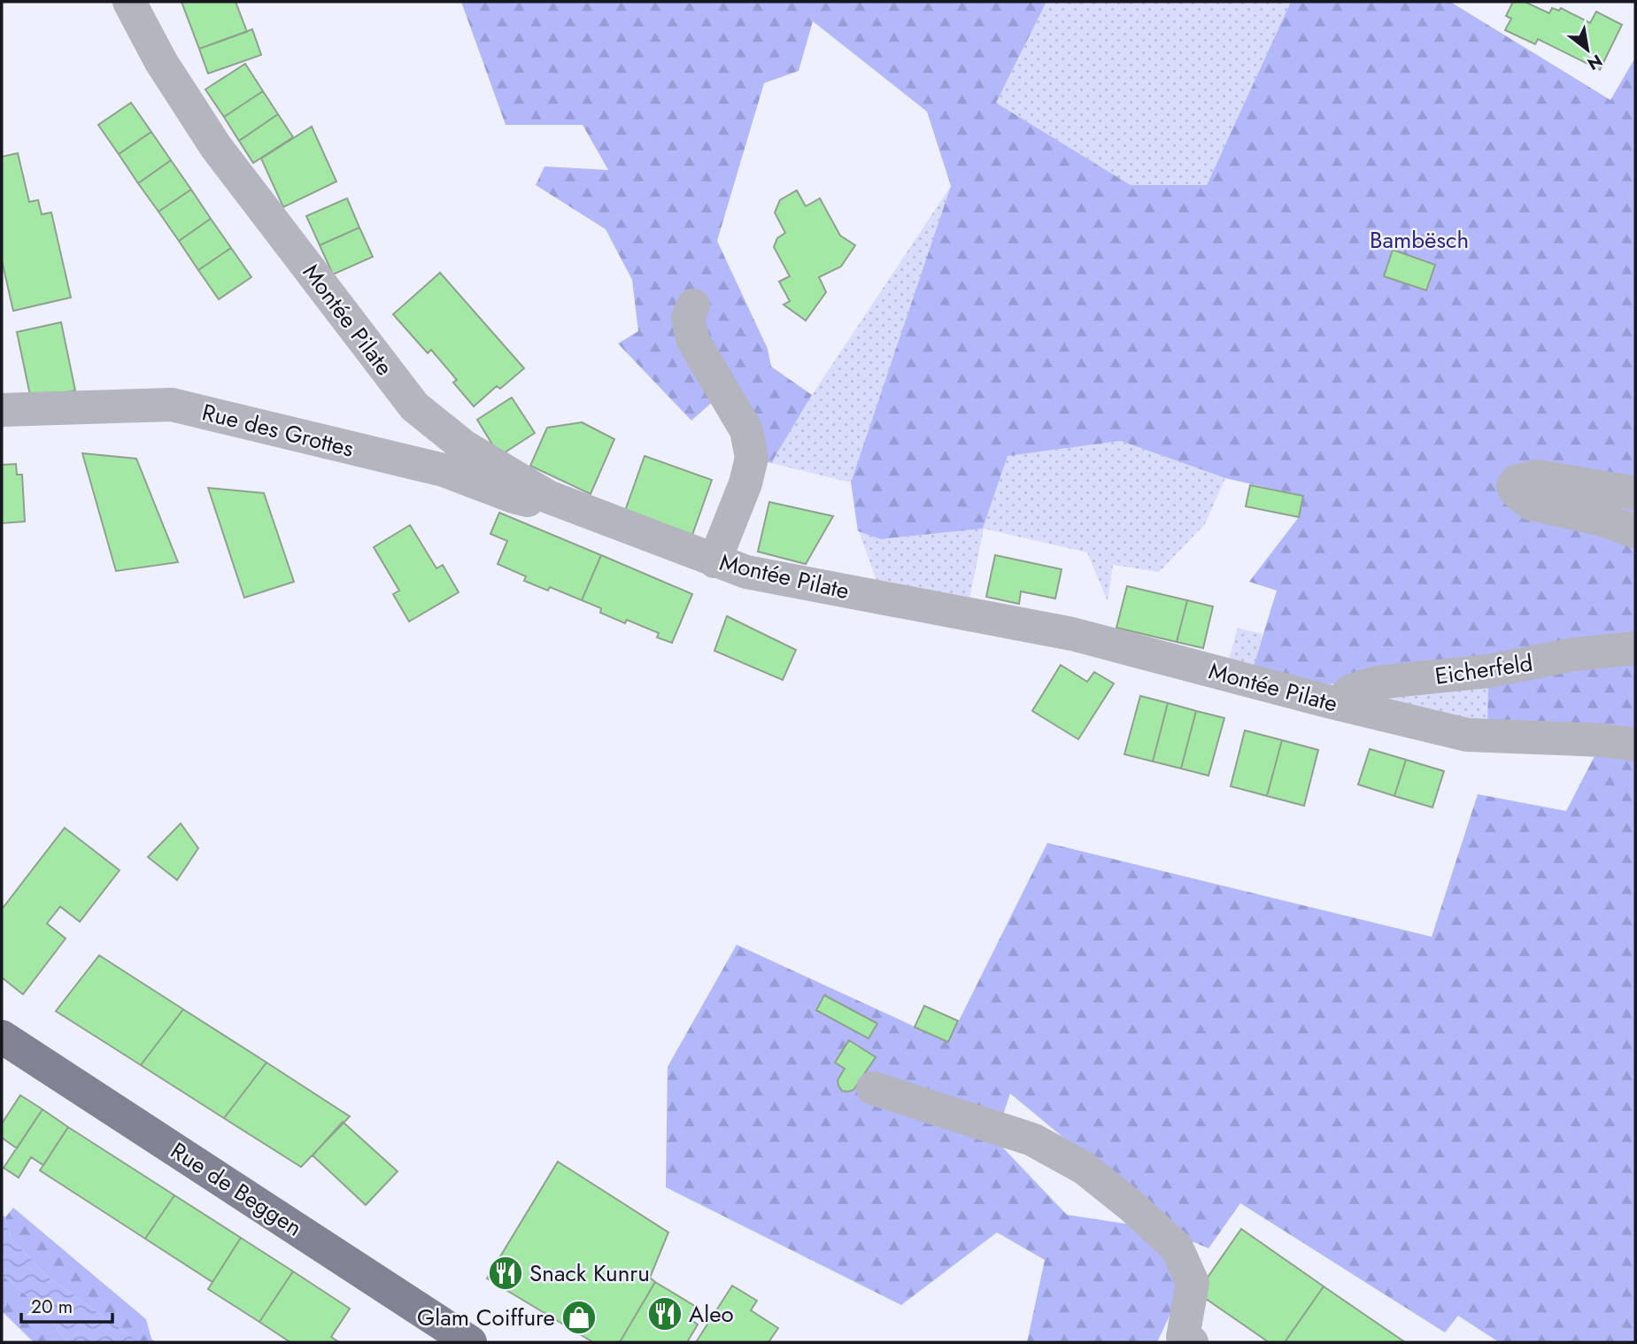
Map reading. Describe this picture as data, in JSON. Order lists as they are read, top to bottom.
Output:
{
  "streets": {
    "main road": ["Rue de Beggen"],
    "street": ["Montée Pilate", "Rue des Grottes", "Eicherfeld"]
  },
  "crossings": [
    ["Montée Pilate", "Rue des Grottes"],
    ["Montée Pilate", "Eicherfeld"]
  ],
  "parks": ["Bambësch"],
  "places": {
    "restaurant": ["Snack Kunru", "Aleo"],
    "shop": ["Glam Coiffure"]
  },
  "scale_bar": "20 m",
  "north": "bottom right"
}
